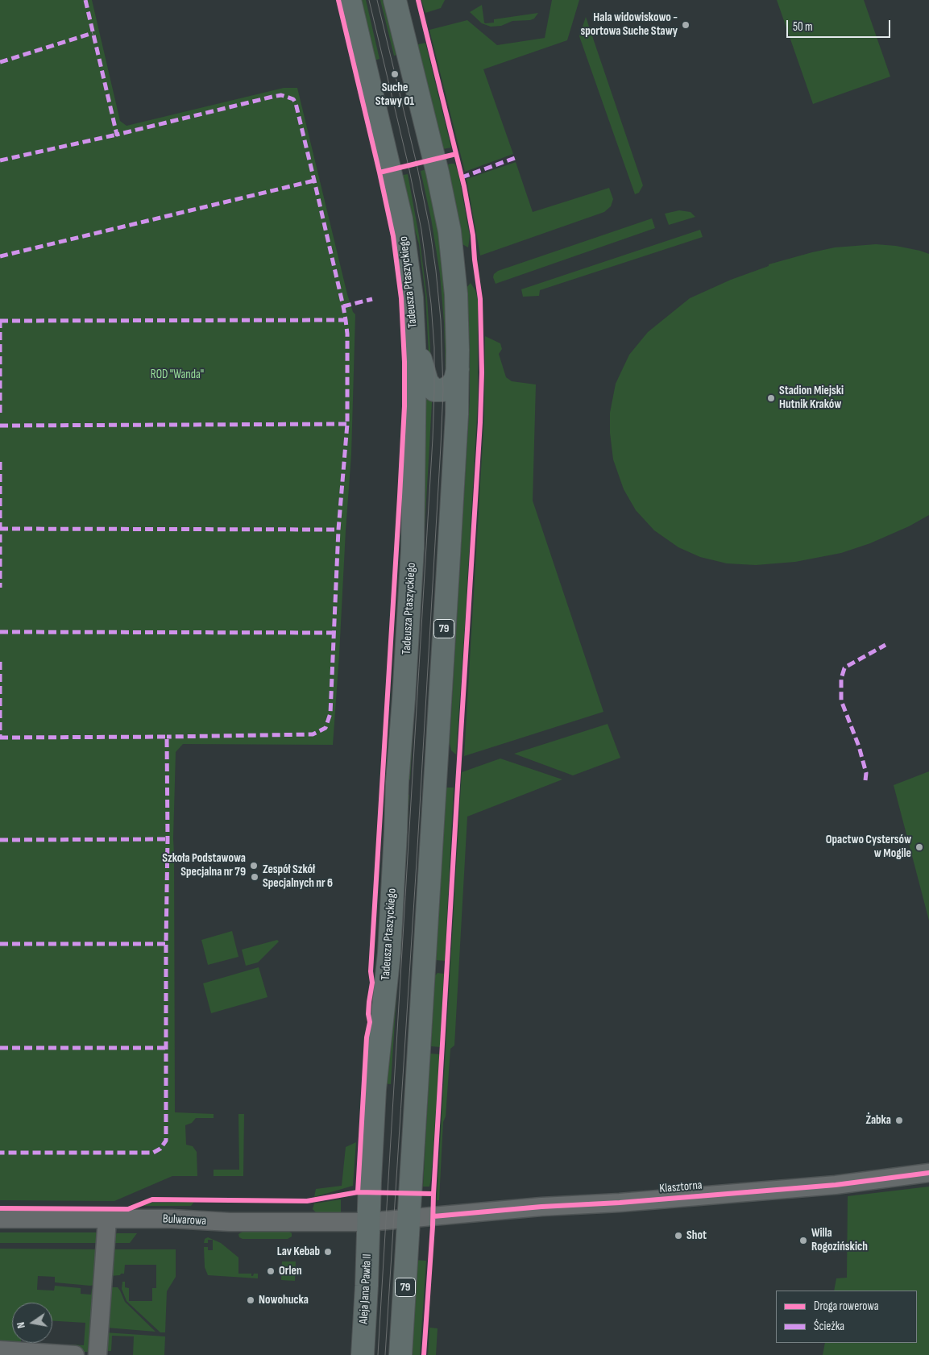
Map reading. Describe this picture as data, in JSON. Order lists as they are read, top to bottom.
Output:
{
  "streets": {
    "main road": ["Tadeusza Ptaszyckiego", "79", "Aleja Jana Pawła II"],
    "street": ["Klasztorna", "Bulwarowa"]
  },
  "crossings": [
    ["Tadeusza Ptaszyckiego", "Klasztorna"],
    ["Tadeusza Ptaszyckiego", "Bulwarowa"],
    ["Tadeusza Ptaszyckiego", "Aleja Jana Pawła II"],
    ["79", "Klasztorna"],
    ["Klasztorna", "Bulwarowa"],
    ["Klasztorna", "Aleja Jana Pawła II"],
    ["Bulwarowa", "Aleja Jana Pawła II"]
  ],
  "parks": ["ROD \"Wanda\""],
  "places": [
    "Hala widowiskowo - sportowa Suche Stawy",
    "Suche Stawy 01",
    "Stadion Miejski Hutnik Kraków",
    "Opactwo Cystersów w Mogile",
    "Szkoła Podstawowa Specjalna nr 79",
    "Zespół Szkół Specjalnych nr 6",
    "Żabka",
    "Shot",
    "Willa Rogozińskich",
    "Lav Kebab",
    "Orlen",
    "Nowohucka"
  ],
  "legend": ["Droga rowerowa", "Ścieżka"],
  "scale_bar": "50 m",
  "north": "left"
}
